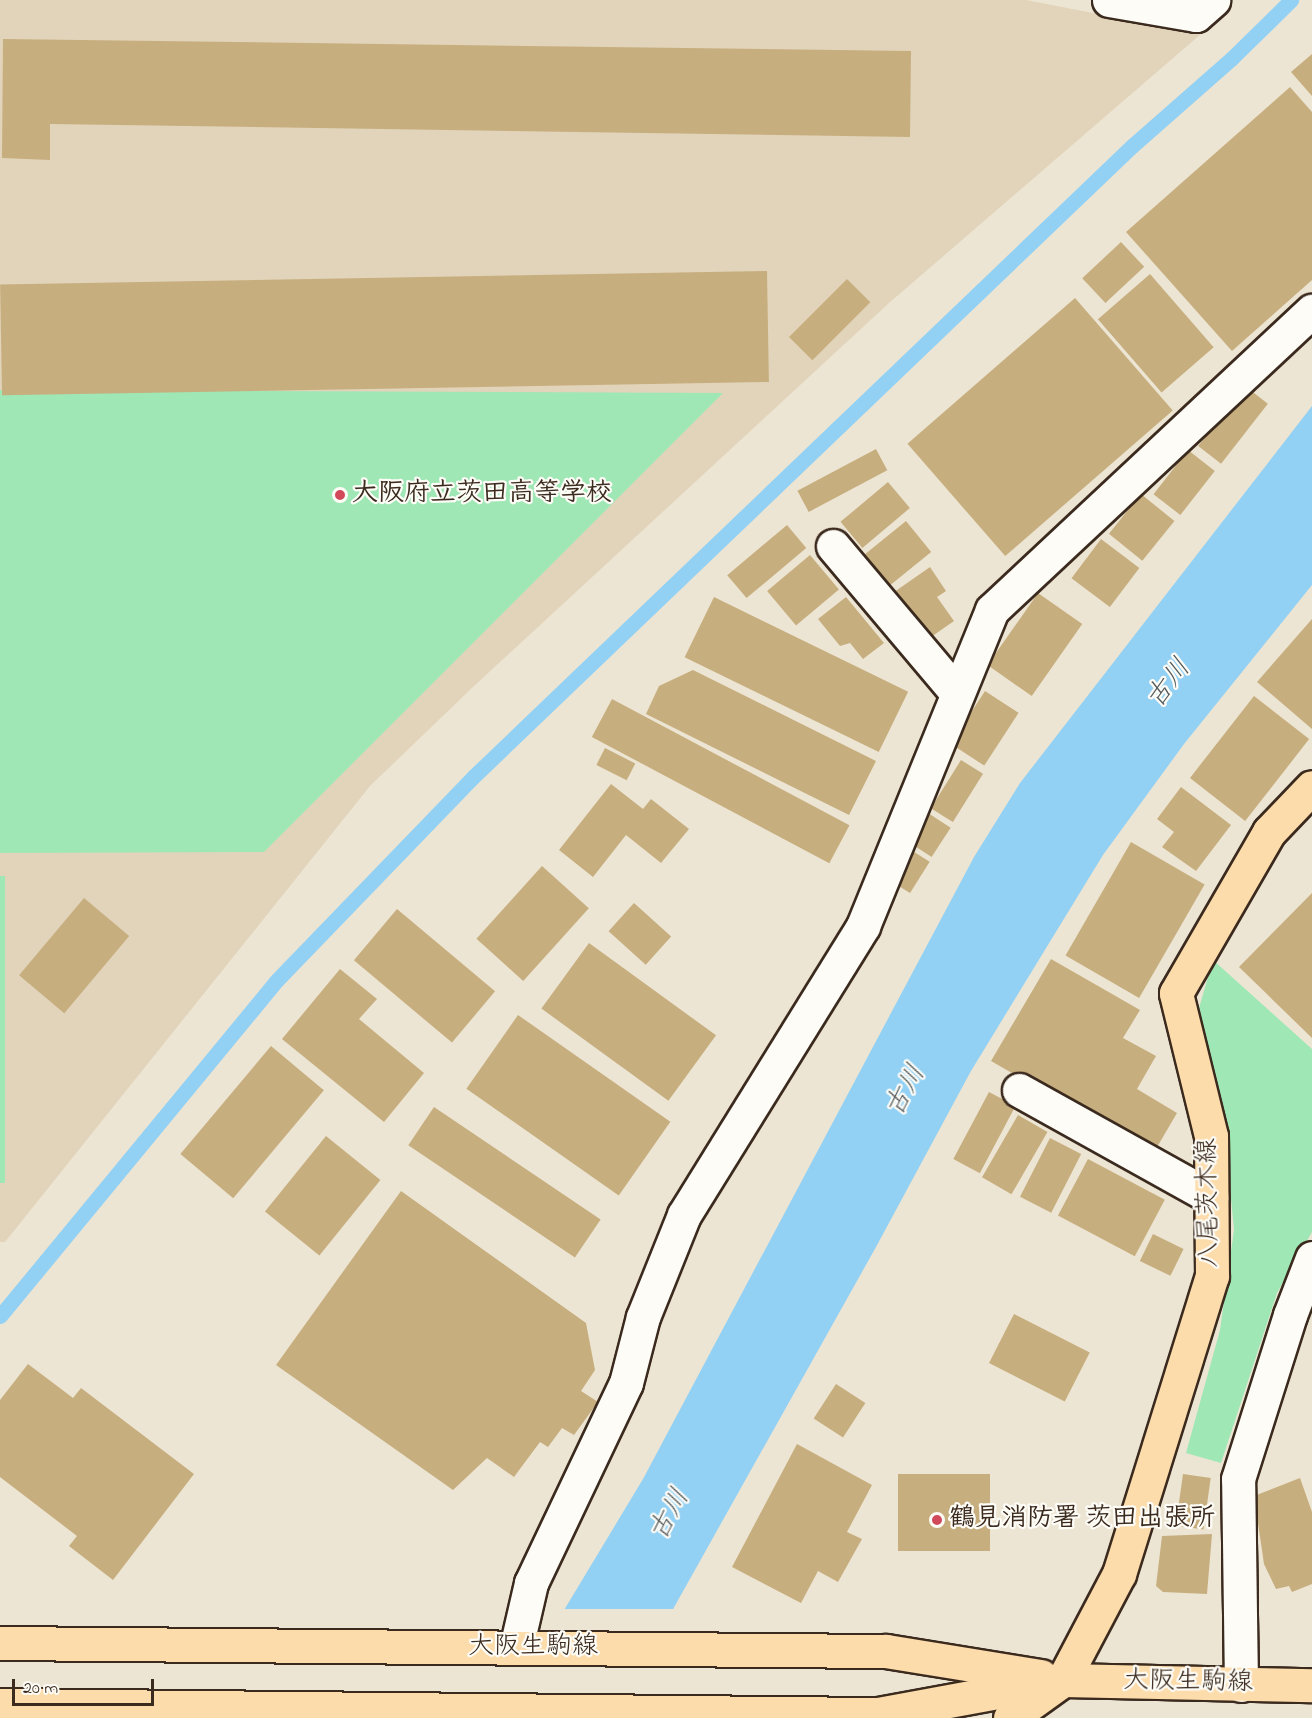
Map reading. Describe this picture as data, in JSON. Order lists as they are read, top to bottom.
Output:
{
  "streets": {
    "main road": ["八尾茨木線", "大阪生駒線"]
  },
  "crossings": [
    ["八尾茨木線", "大阪生駒線"]
  ],
  "water": ["古川"],
  "places": ["大阪府立茨田高等学校", "鶴見消防署 茨田出張所"],
  "scale_bar": "20 m"
}
